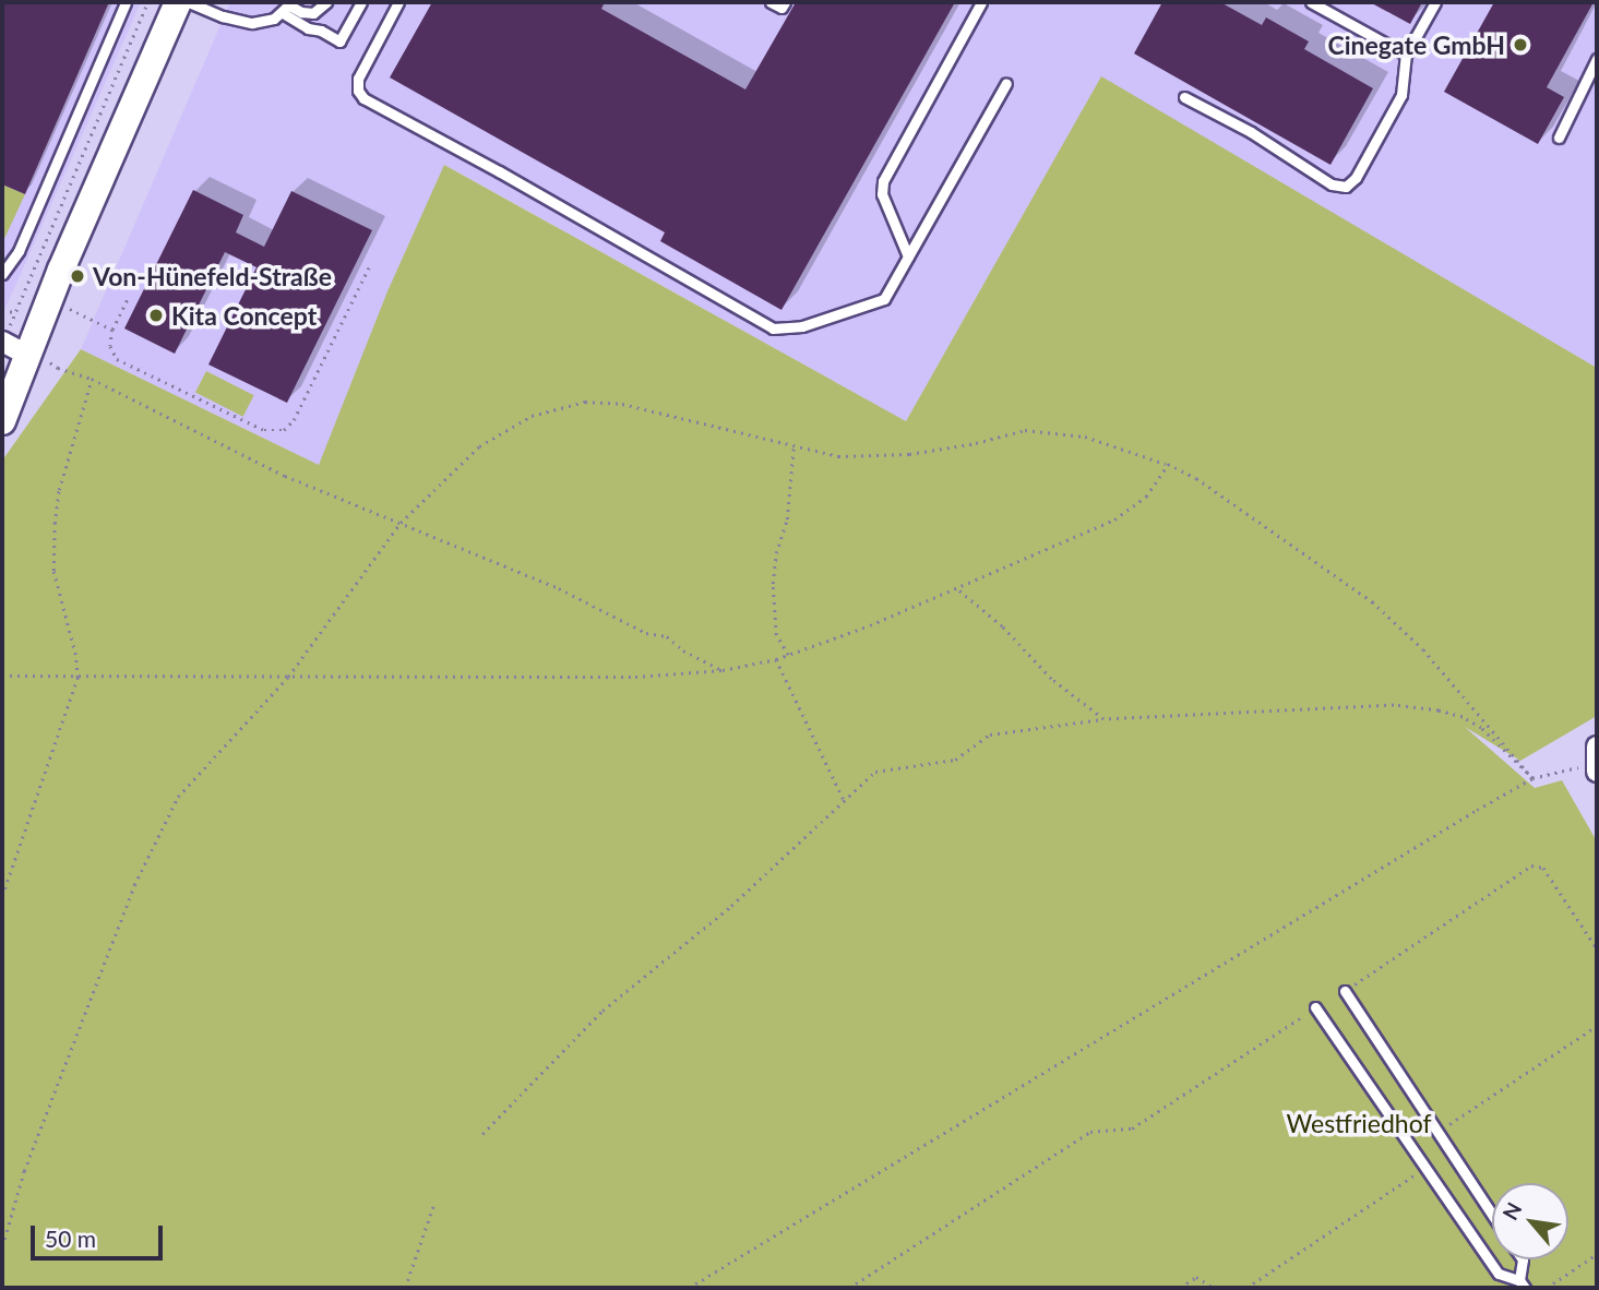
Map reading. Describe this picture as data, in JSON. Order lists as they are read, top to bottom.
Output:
{
  "parks": ["Westfriedhof"],
  "places": ["Cinegate GmbH", "Von-Hünefeld-Straße", "Kita Concept"],
  "scale_bar": "50 m",
  "north": "top left"
}
